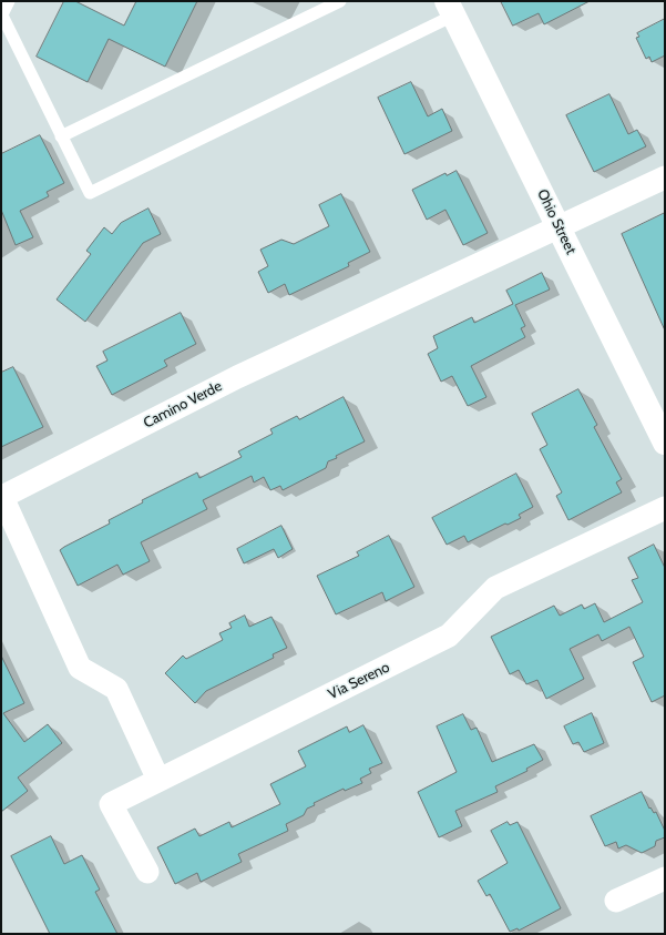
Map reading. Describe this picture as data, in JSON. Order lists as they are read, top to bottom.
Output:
{
  "streets": {
    "street": ["Ohio Street", "Camino Verde", "Via Sereno"]
  },
  "crossings": [
    ["Ohio Street", "Camino Verde"],
    ["Camino Verde", "Via Sereno"]
  ]
}
